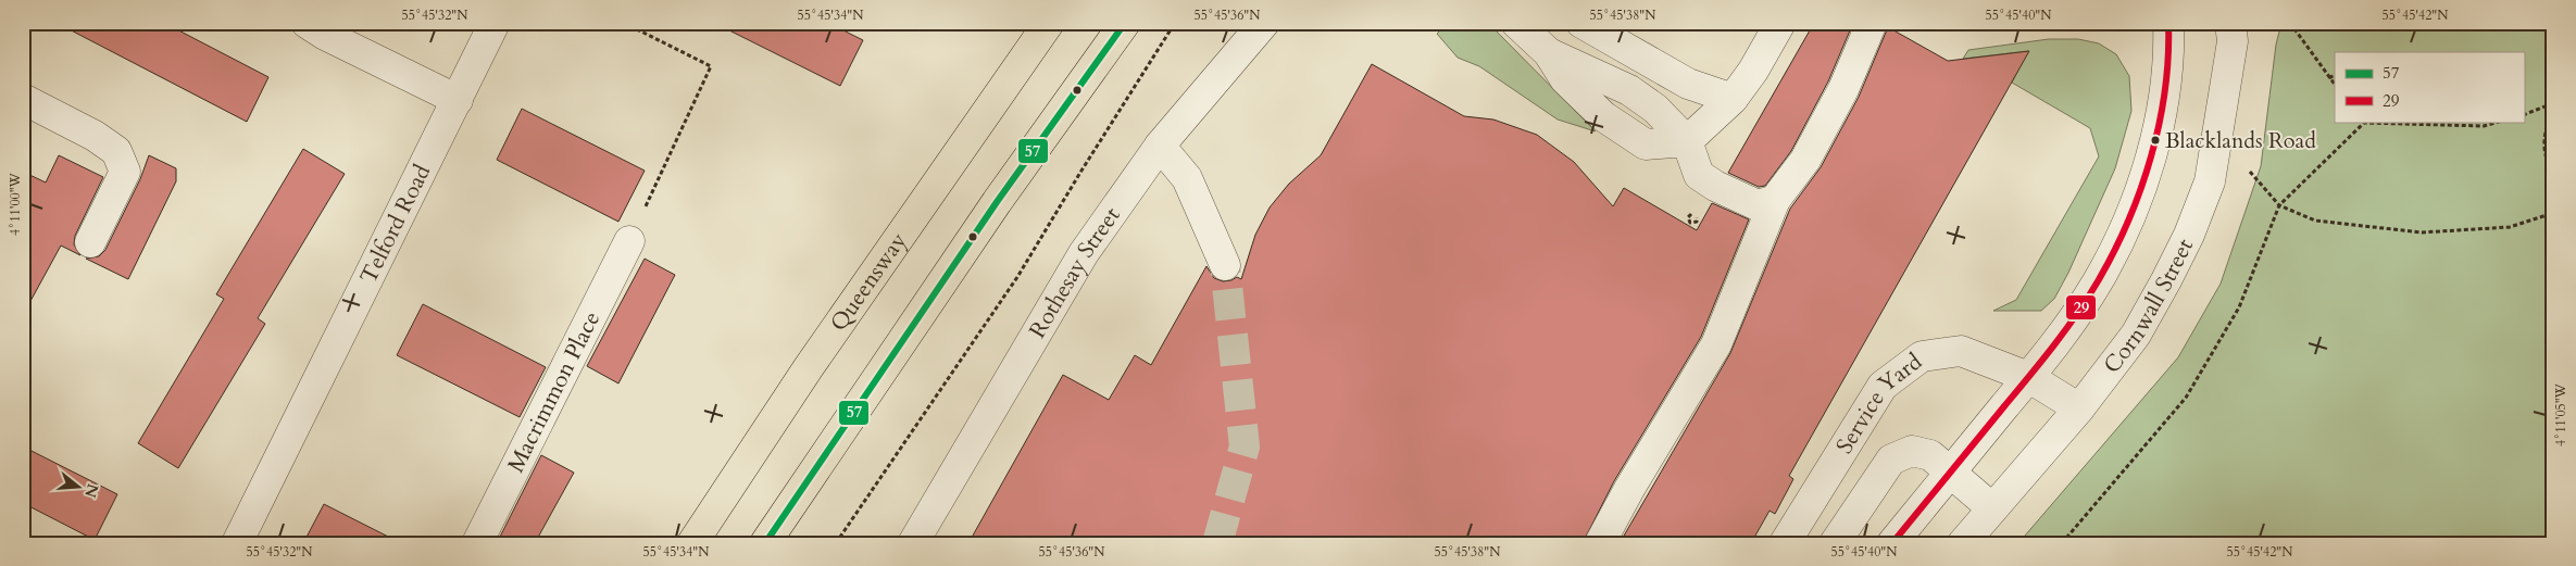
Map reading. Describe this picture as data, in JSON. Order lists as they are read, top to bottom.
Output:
{
  "streets": {
    "highway": ["Queensway"],
    "street": [
      "Telford Road",
      "Rothesay Street",
      "Cornwall Street",
      "Macrimmon Place",
      "Service Yard"
    ]
  },
  "crossings": [
    ["Cornwall Street", "Service Yard"]
  ],
  "places": ["Blacklands Road"],
  "lines": ["transit line 57", "transit line 29"],
  "legend": ["57", "29"],
  "north": "right",
  "coordinates": [
    "55°45'32\"N",
    "55°45'34\"N",
    "55°45'36\"N",
    "55°45'38\"N",
    "55°45'40\"N",
    "55°45'42\"N",
    "4°11'00\"W",
    "4°11'05\"W"
  ]
}
